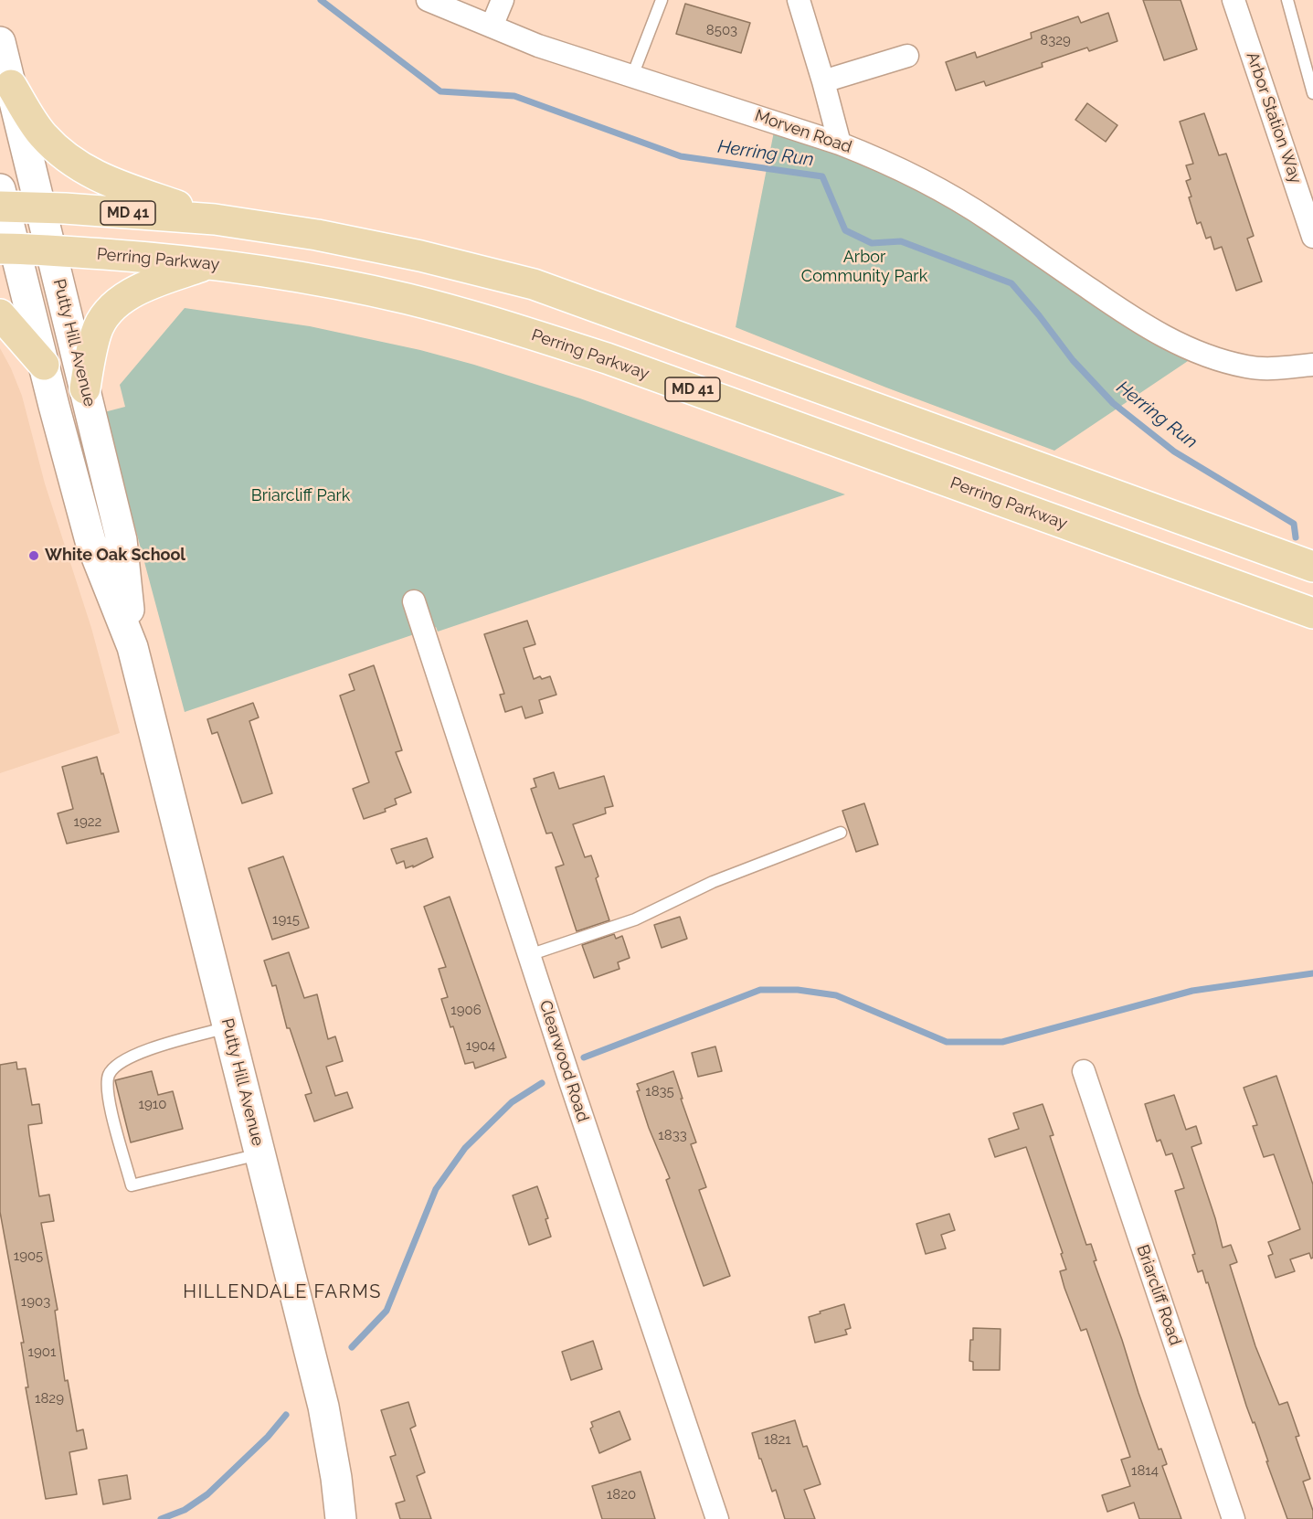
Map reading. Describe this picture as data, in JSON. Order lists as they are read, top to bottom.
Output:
{
  "streets": {
    "main road": ["MD 41", "Perring Parkway"],
    "street": [
      "Arbor Station Way",
      "Morven Road",
      "Putty Hill Avenue",
      "Clearwood Road",
      "Briarcliff Road"
    ]
  },
  "crossings": [
    ["MD 41", "Putty Hill Avenue"],
    ["Perring Parkway", "Putty Hill Avenue"]
  ],
  "districts": ["HILLENDALE FARMS"],
  "water": ["Herring Run"],
  "parks": ["Arbor Community Park", "Briarcliff Park"],
  "places": ["White Oak School"],
  "house_numbers": [
    "8503",
    "8329",
    "1922",
    "1915",
    "1906",
    "1904",
    "1835",
    "1910",
    "1833",
    "1905",
    "1903",
    "1901",
    "1829",
    "1821",
    "1814",
    "1820"
  ]
}
